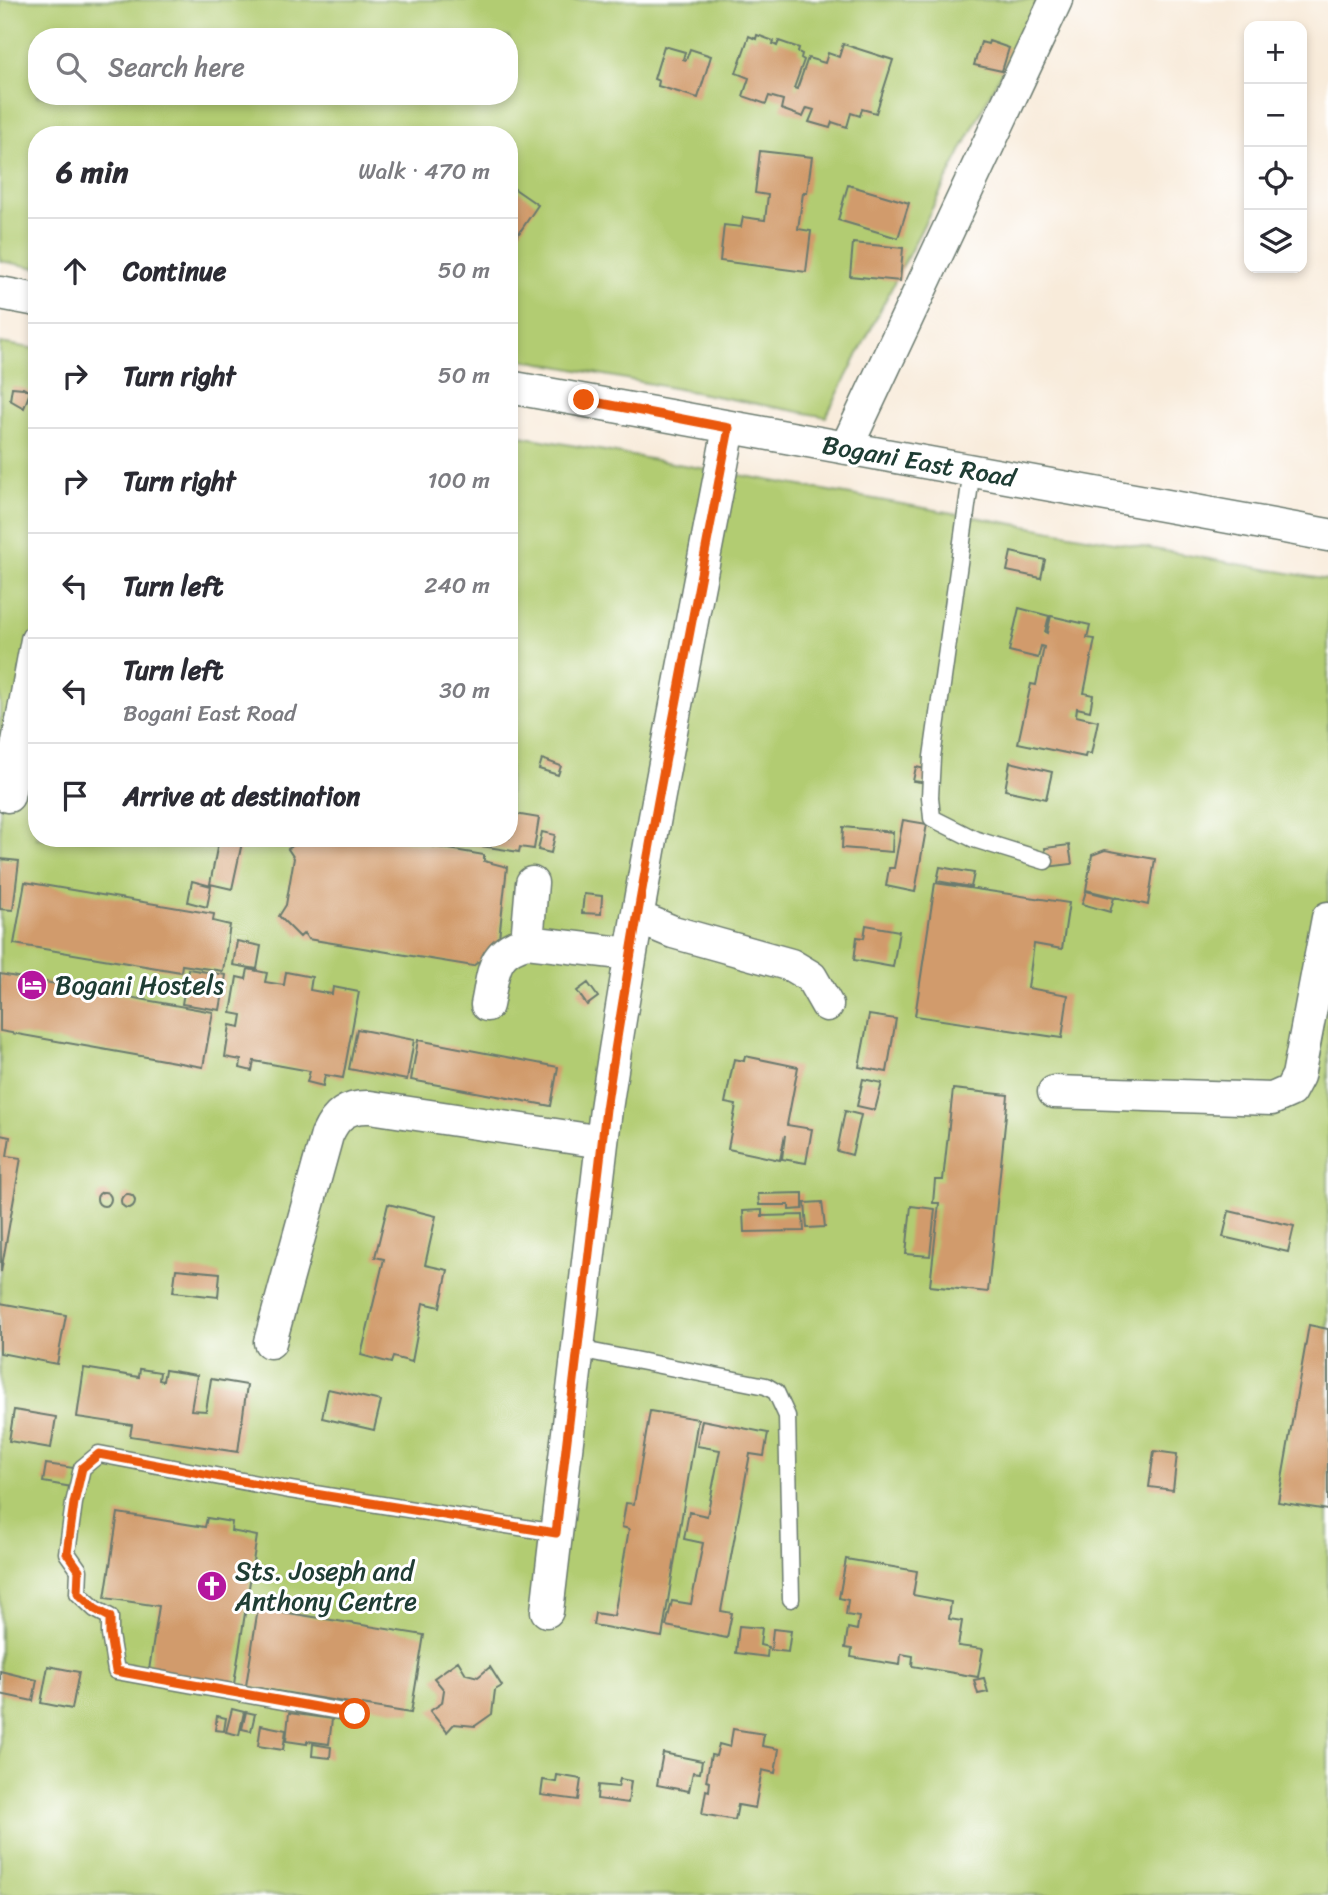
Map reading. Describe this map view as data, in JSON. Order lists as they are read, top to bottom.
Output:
{
  "streets": {
    "street": ["Bogani East Road"]
  },
  "places": {
    "hotel": ["Bogani Hostels"],
    "church": ["Sts. Joseph and Anthony Centre"]
  },
  "page": {
    "map_buttons": ["+", "−"],
    "search": "Search here",
    "heading": ["6 min", "Walk · 470 m"],
    "list": [
      ["Continue", "50 m"],
      ["Turn right", "50 m"],
      ["Turn right", "100 m"],
      ["Turn left", "240 m"],
      ["Turn left", "Bogani East Road", "30 m"],
      "Arrive at destination"
    ]
  }
}
